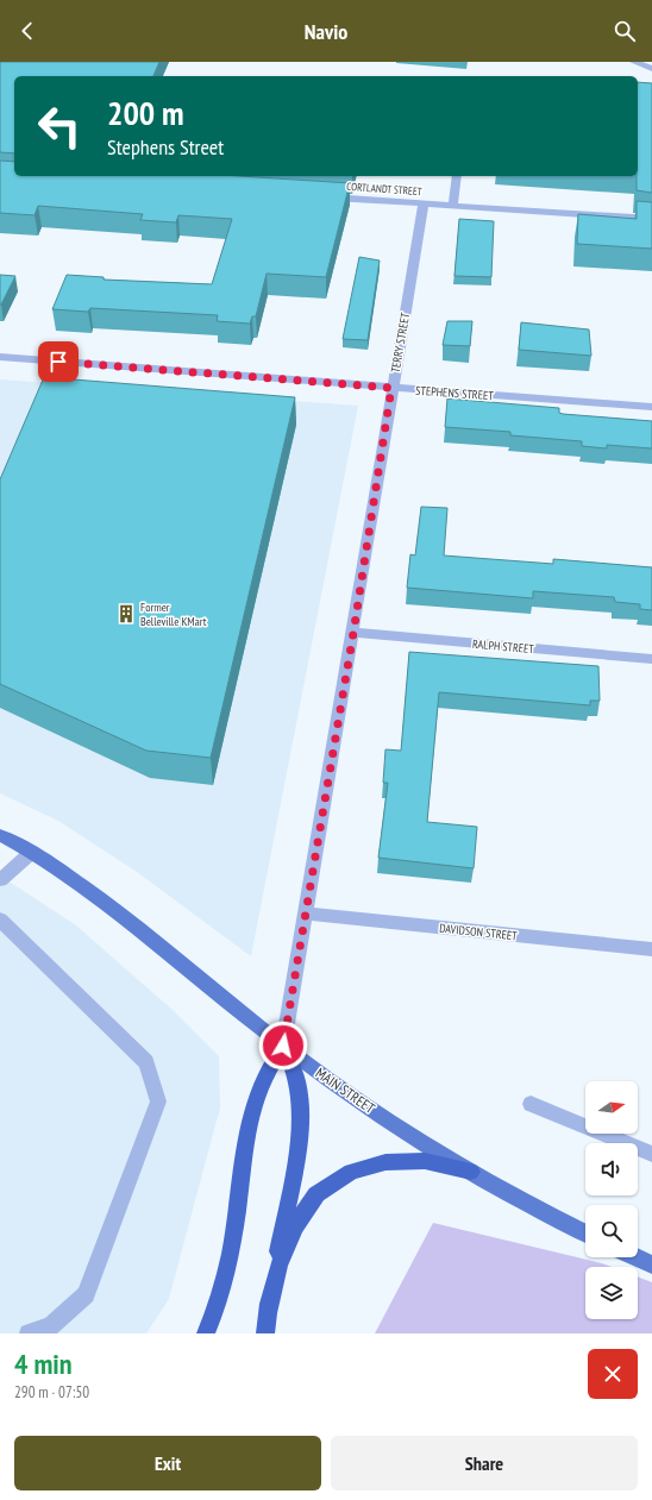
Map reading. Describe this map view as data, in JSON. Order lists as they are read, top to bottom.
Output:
{
  "streets": {
    "main road": ["MAIN STREET"],
    "street": [
      "CORTLANDT STREET",
      "TERRY STREET",
      "STEPHENS STREET",
      "RALPH STREET",
      "DAVIDSON STREET"
    ]
  },
  "crossings": [
    ["CORTLANDT STREET", "TERRY STREET"],
    ["TERRY STREET", "STEPHENS STREET"],
    ["TERRY STREET", "RALPH STREET"],
    ["TERRY STREET", "DAVIDSON STREET"],
    ["TERRY STREET", "MAIN STREET"]
  ],
  "places": {
    "building": ["Former Belleville KMart"]
  },
  "north": "right",
  "page": {
    "header": "Navio",
    "turn": ["200 m", "Stephens Street"],
    "heading": ["4 min", "290 m · 07:50"],
    "buttons": ["Exit", "Share"]
  }
}
